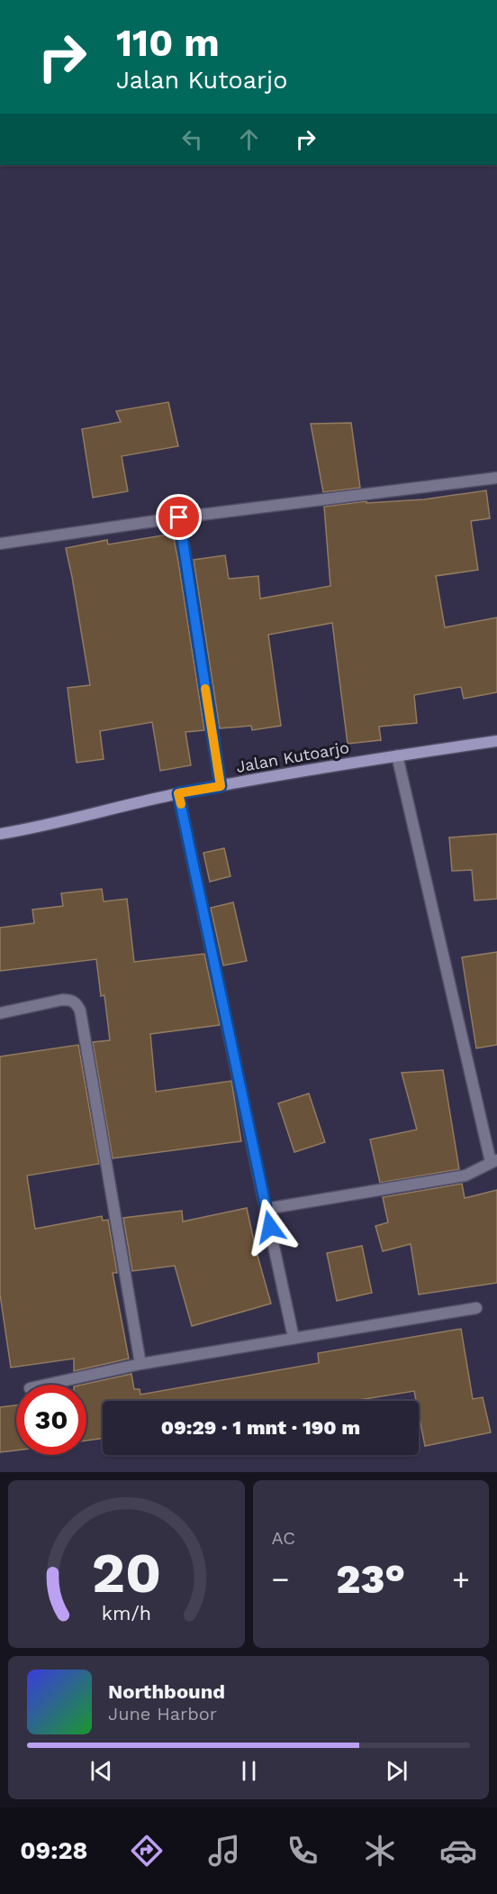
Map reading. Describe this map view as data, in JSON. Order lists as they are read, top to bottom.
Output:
{
  "streets": {
    "main road": ["Jalan Kutoarjo"]
  },
  "page": {
    "turn": ["110 m", "Jalan Kutoarjo"],
    "limit": "30",
    "trip": "09:29 · 1 mnt · 190 m",
    "tile": "AC",
    "heat": ["−", "23°", "+"],
    "song": ["Northbound", "June Harbor"],
    "tabs": "09:28",
    "gauge": ["20", "km/h"]
  }
}
